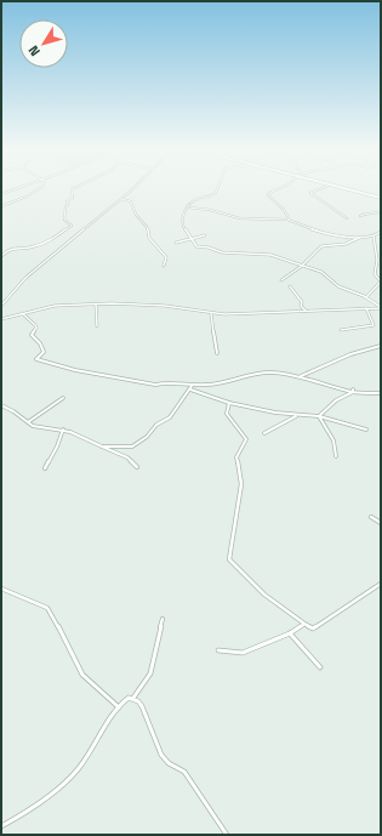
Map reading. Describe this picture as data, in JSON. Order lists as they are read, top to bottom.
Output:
{
  "north": "bottom left"
}
